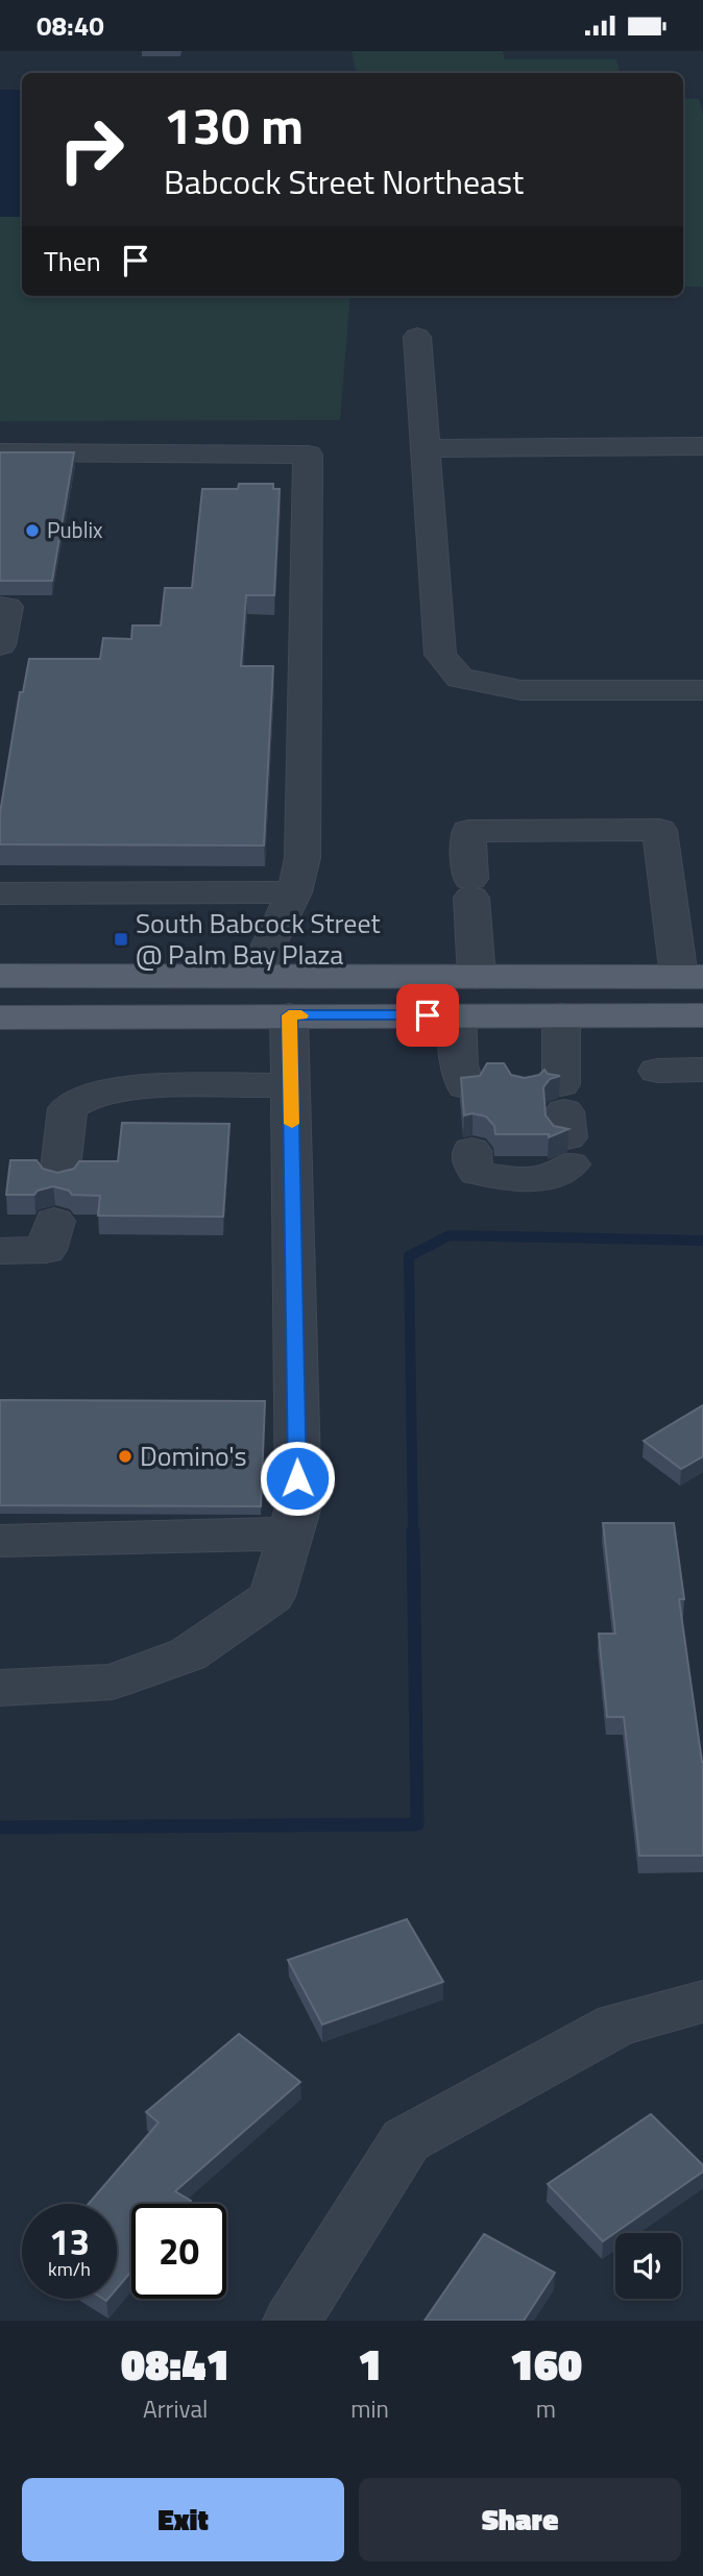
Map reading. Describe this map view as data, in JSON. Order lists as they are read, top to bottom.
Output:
{
  "places": {
    "other": ["Publix", "Domino's"],
    "transit": ["South Babcock Street @ Palm Bay Plaza"]
  },
  "page": {
    "status": "08:40",
    "turn": ["130 m", "Babcock Street Northeast"],
    "then": "Then",
    "speed": "13 km/h",
    "limit": "20",
    "eta": [
      "08:41",
      "Arrival",
      "1",
      "min",
      "160",
      "m"
    ],
    "buttons": ["Exit", "Share"]
  }
}
